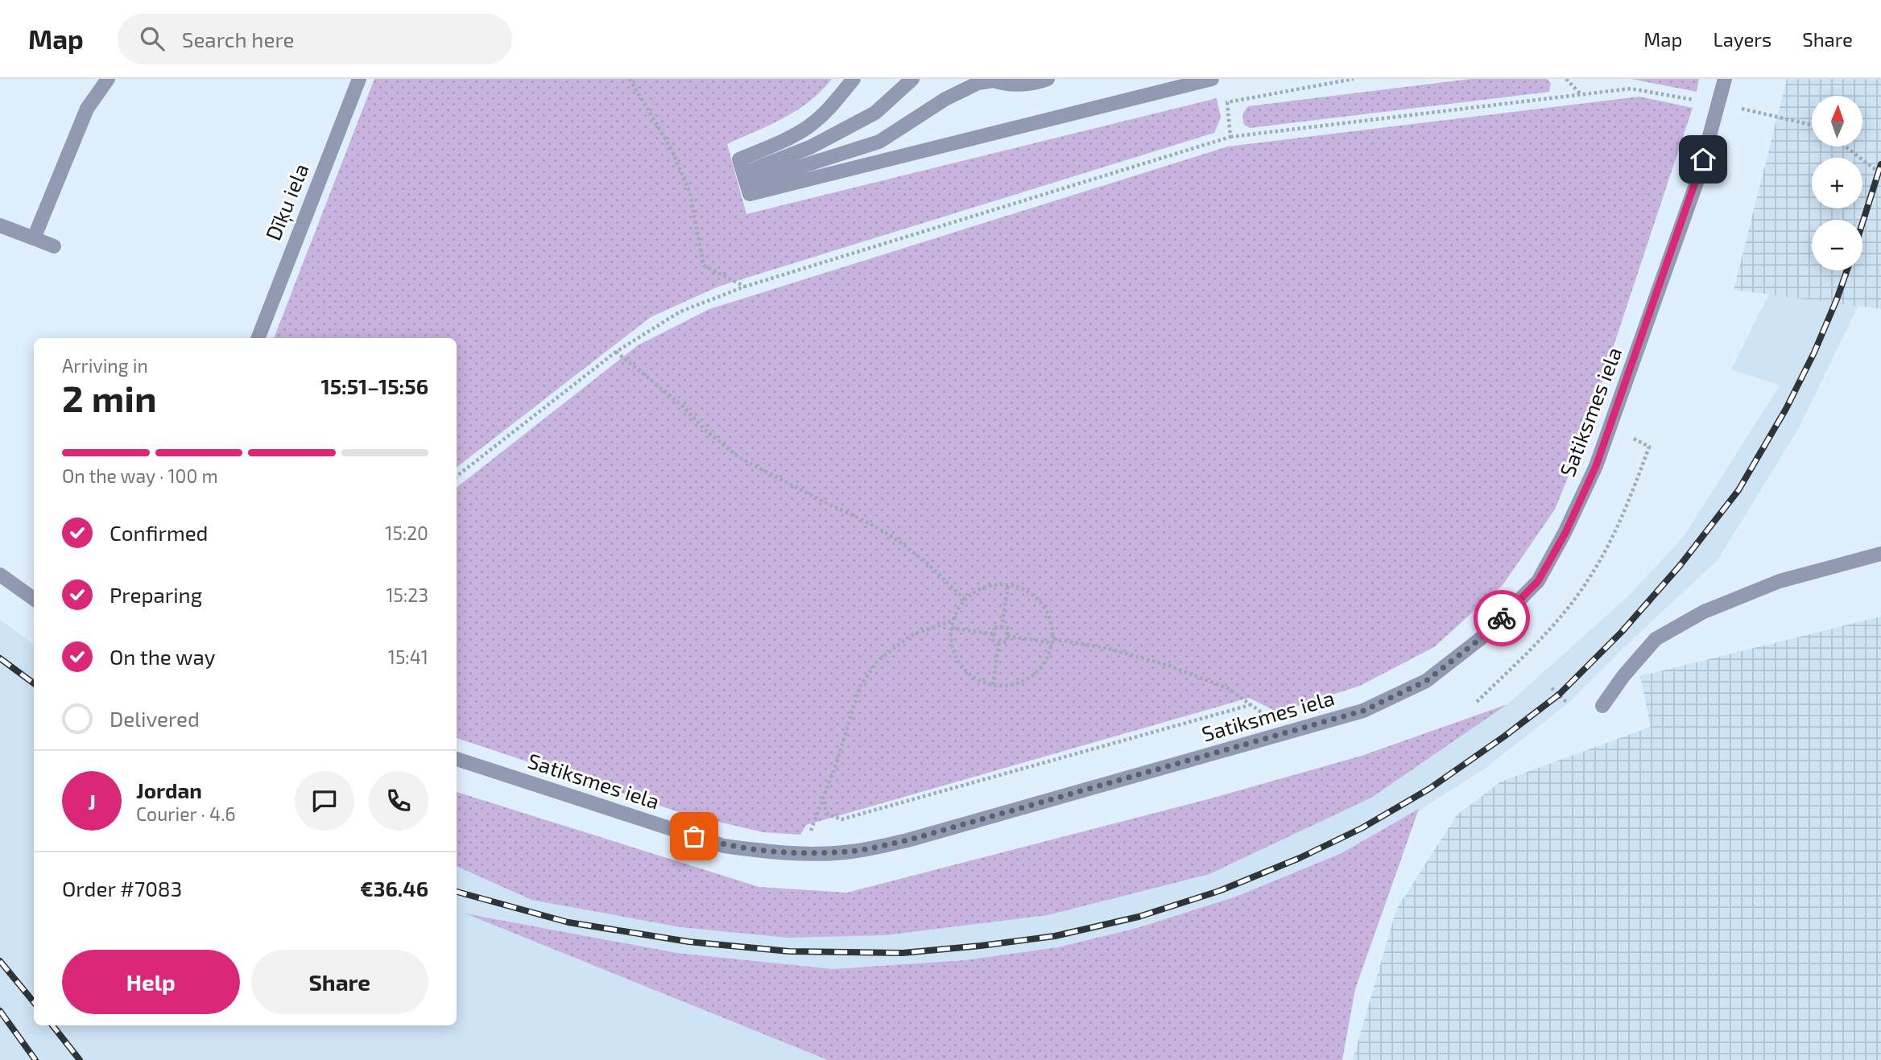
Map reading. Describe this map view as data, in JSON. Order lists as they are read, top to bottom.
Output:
{
  "streets": {
    "street": ["Dīķu iela", "Satiksmes iela"]
  },
  "north": "top",
  "page": {
    "header": "Map",
    "search": "Search here",
    "nav": ["Map", "Layers", "Share"],
    "map_buttons": ["+", "−"],
    "heading": ["2 min", "Arriving in", "15:51–15:56"],
    "panel": [
      "Jordan",
      "Courier · 4.6",
      "Order #7083",
      "€36.46"
    ],
    "bar": "On the way · 100 m",
    "list": [
      ["Confirmed", "15:20"],
      ["Preparing", "15:23"],
      ["On the way", "15:41"],
      "Delivered"
    ],
    "round": "J",
    "buttons": ["Help", "Share"]
  }
}
